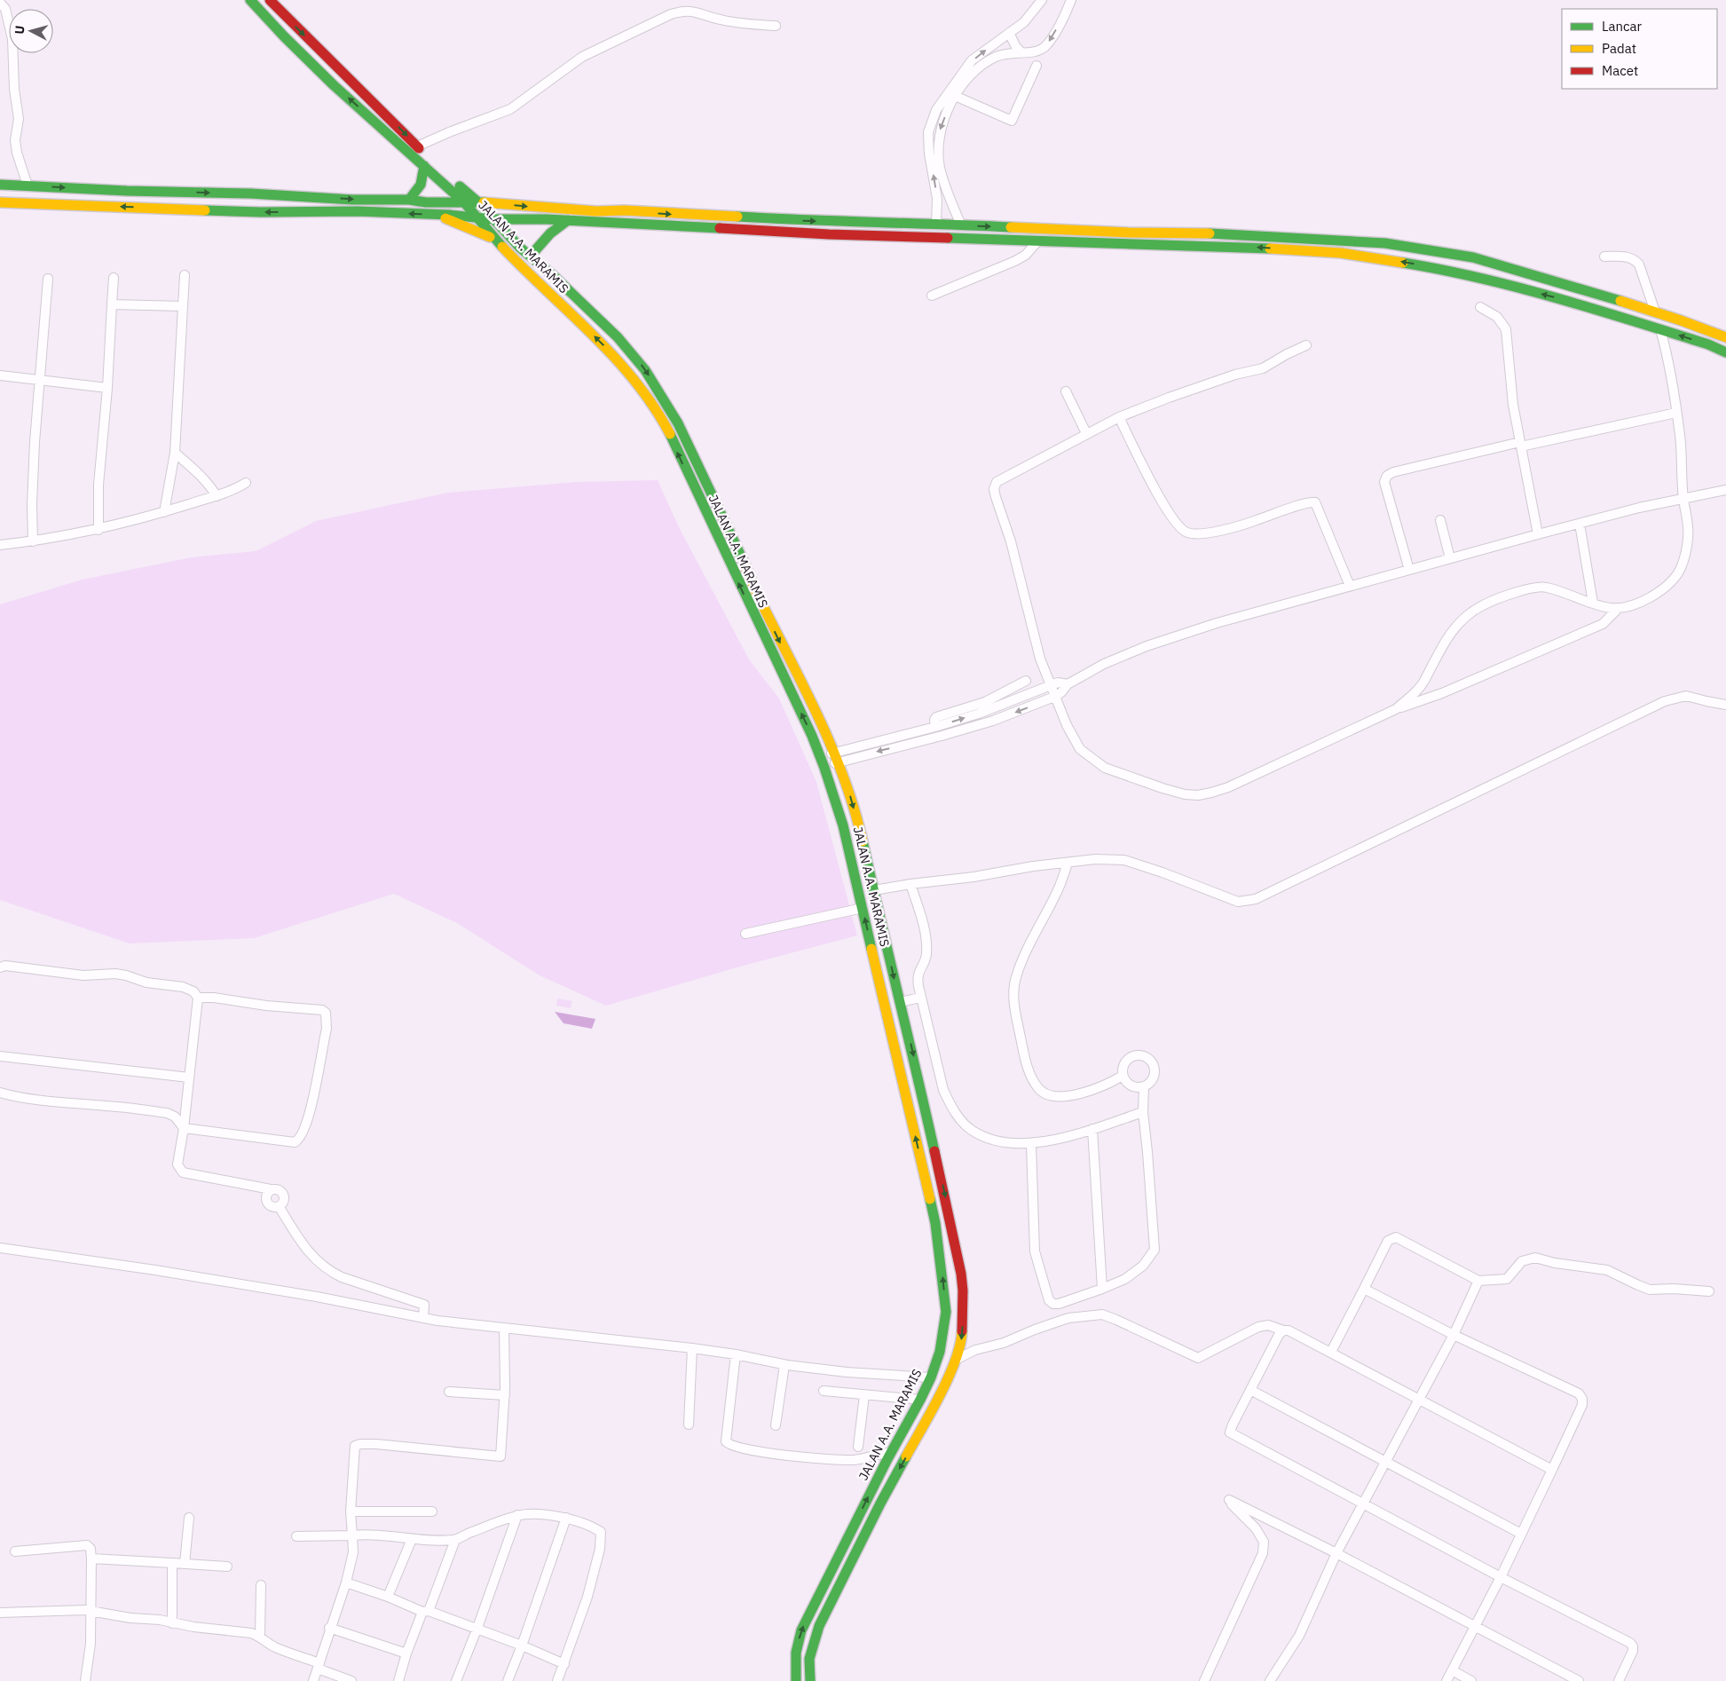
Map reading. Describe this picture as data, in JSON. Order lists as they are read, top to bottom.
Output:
{
  "streets": {
    "highway": ["JALAN A.A. MARAMIS"]
  },
  "legend": ["Lancar", "Padat", "Macet"],
  "north": "left"
}
